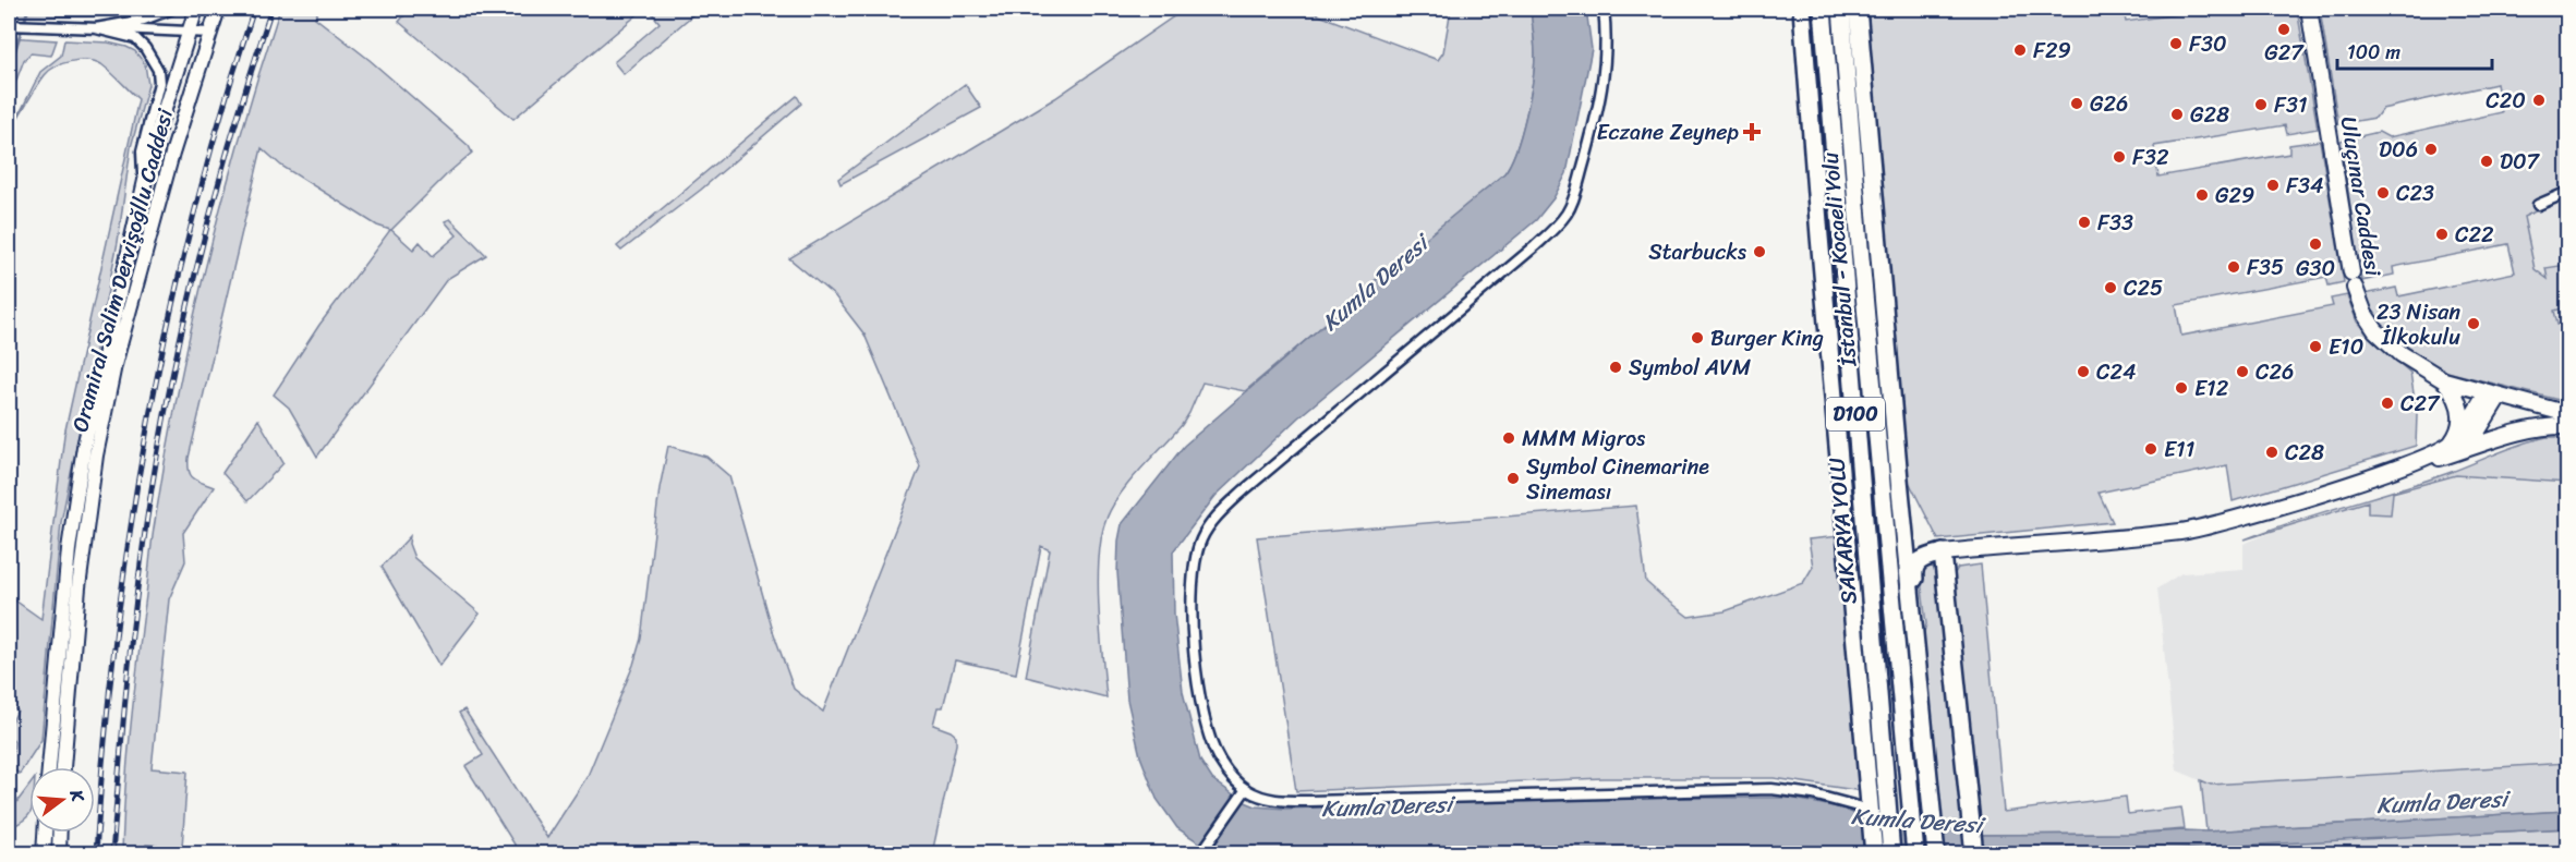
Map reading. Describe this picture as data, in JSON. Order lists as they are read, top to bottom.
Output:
{
  "streets": {
    "highway": ["İstanbul - Kocaeli Yolu", "D100", "SAKARYA YOLU"],
    "main road": ["Uluçınar Caddesi", "Oramiral Salim Dervişoğllu Caddesi"]
  },
  "water": ["Kumla Deresi"],
  "places": {
    "other": [
      "G27",
      "F30",
      "F29",
      "C20",
      "G26",
      "F31",
      "G28",
      "D06",
      "F32",
      "D07",
      "F34",
      "C23",
      "G29",
      "F33",
      "C22",
      "G30",
      "Starbucks",
      "F35",
      "C25",
      "23 Nisan İlkokulu",
      "Burger King",
      "E10",
      "Symbol AVM",
      "C24",
      "C26",
      "E12",
      "C27",
      "MMM Migros",
      "E11",
      "C28",
      "Symbol Cinemarine Sineması"
    ],
    "health": ["Eczane Zeynep"]
  },
  "scale_bar": "100 m",
  "north": "right"
}
